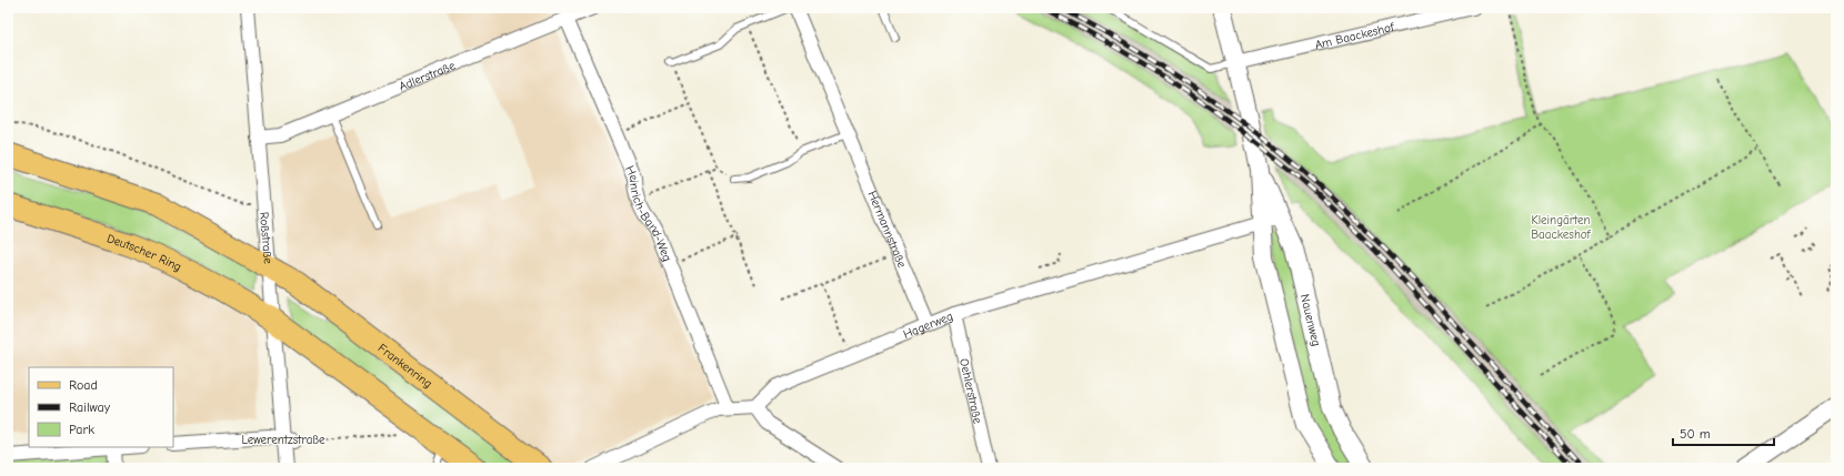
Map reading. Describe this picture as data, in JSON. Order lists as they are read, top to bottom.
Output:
{
  "streets": {
    "main road": ["Deutscher Ring", "Frankenring"],
    "street": [
      "Am Baackeshof",
      "Adlerstraße",
      "Heinrich-Band-Weg",
      "Hermannstraße",
      "Roßstraße",
      "Nauenweg",
      "Hagerweg",
      "Oehlerstraße",
      "Lewerentzstraße"
    ]
  },
  "crossings": [
    ["Am Baackeshof", "Nauenweg"],
    ["Adlerstraße", "Heinrich-Band-Weg"],
    ["Adlerstraße", "Roßstraße"],
    ["Hermannstraße", "Hagerweg"],
    ["Roßstraße", "Deutscher Ring"],
    ["Roßstraße", "Frankenring"],
    ["Roßstraße", "Lewerentzstraße"],
    ["Nauenweg", "Hagerweg"],
    ["Hagerweg", "Oehlerstraße"]
  ],
  "parks": ["Kleingärten Baackeshof"],
  "legend": ["Road", "Railway", "Park"],
  "scale_bar": "50 m"
}
